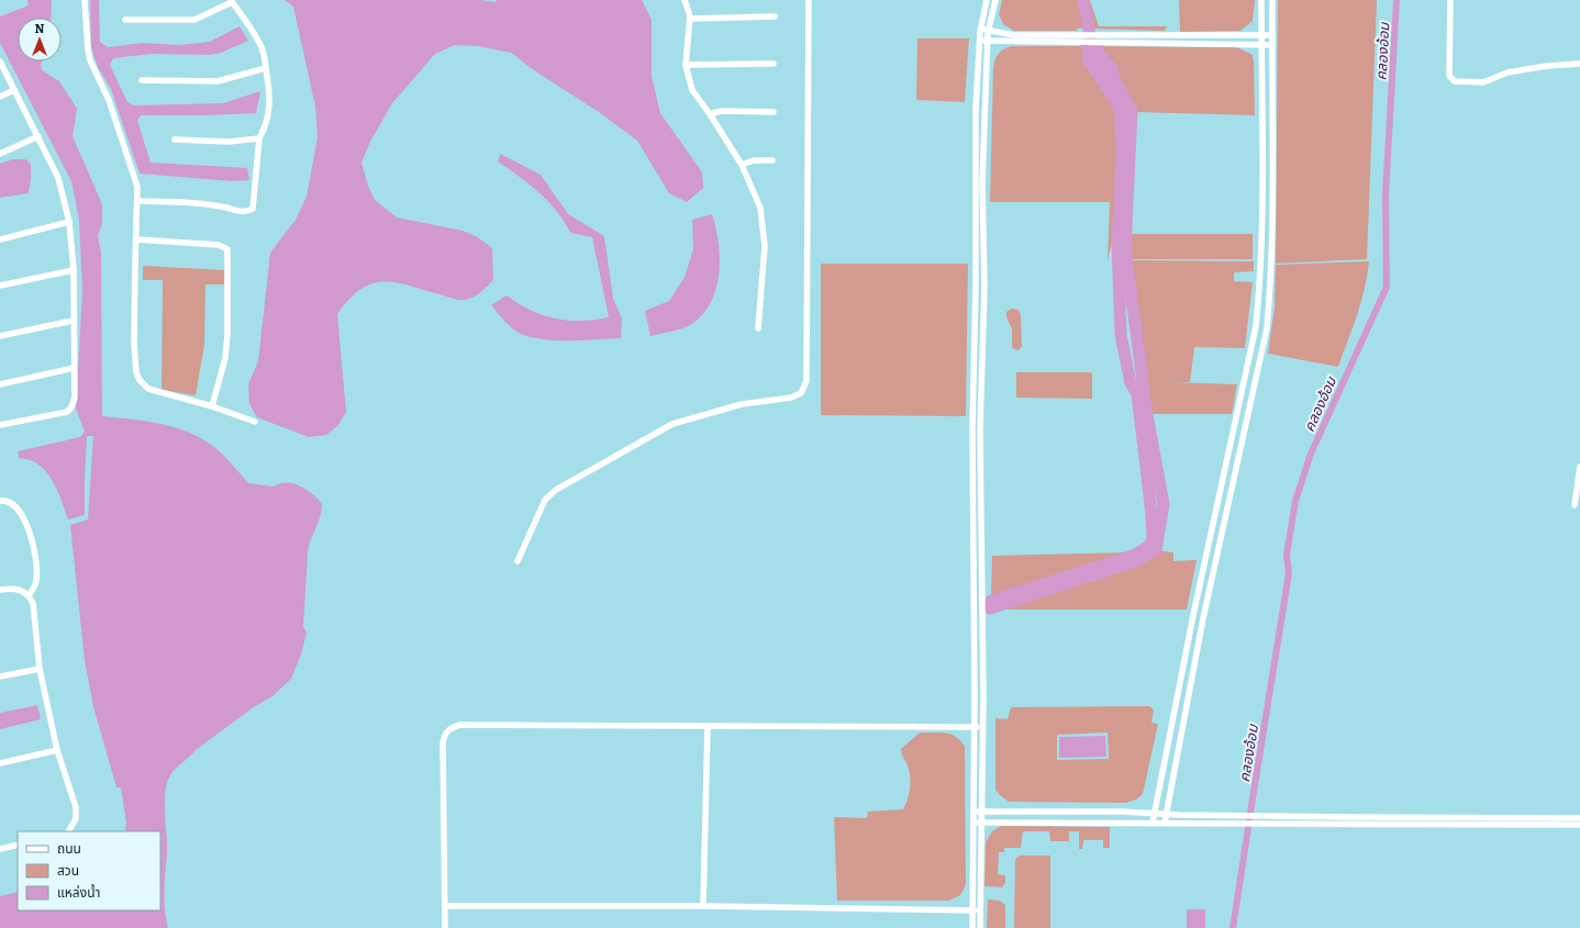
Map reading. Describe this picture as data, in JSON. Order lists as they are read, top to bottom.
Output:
{
  "water": ["คลองอ้อม"],
  "legend": ["ถนน", "สวน", "แหล่งน้ำ"],
  "north": "top"
}
